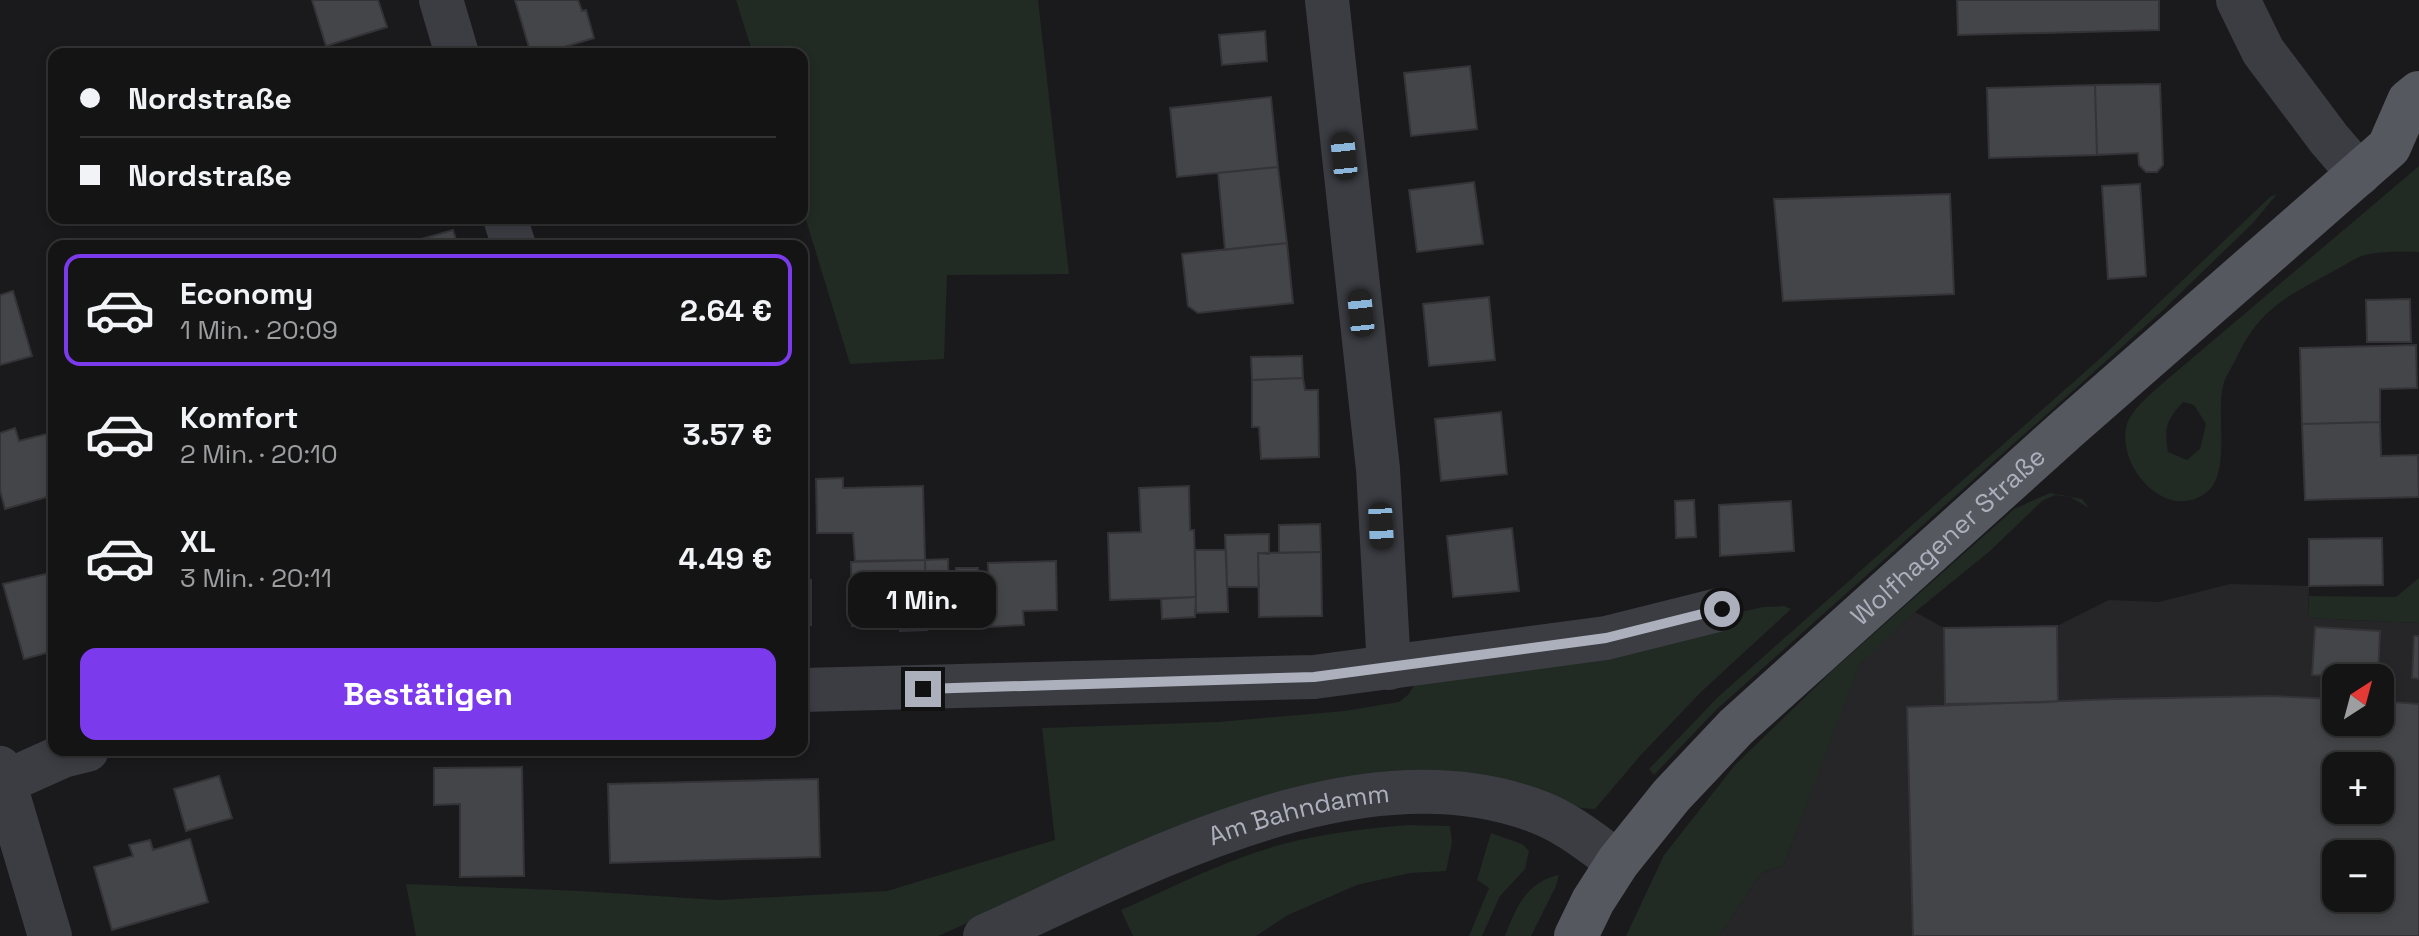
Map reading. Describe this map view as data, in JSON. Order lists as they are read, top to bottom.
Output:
{
  "streets": {
    "main road": ["Wolfhagener Straße"],
    "street": ["Am Bahndamm"]
  },
  "crossings": [
    ["Wolfhagener Straße", "Am Bahndamm"]
  ],
  "north": "top right",
  "page": {
    "banner": ["Nordstraße", "Nordstraße"],
    "list": [
      {
        "name": "Economy",
        "note": "1 Min. · 20:09",
        "value": "2.64 €"
      },
      {
        "name": "Komfort",
        "note": "2 Min. · 20:10",
        "value": "3.57 €"
      },
      {
        "name": "XL",
        "note": "3 Min. · 20:11",
        "value": "4.49 €"
      }
    ],
    "bubble": "1 Min.",
    "buttons": "Bestätigen",
    "map_buttons": ["+", "−"]
  }
}
